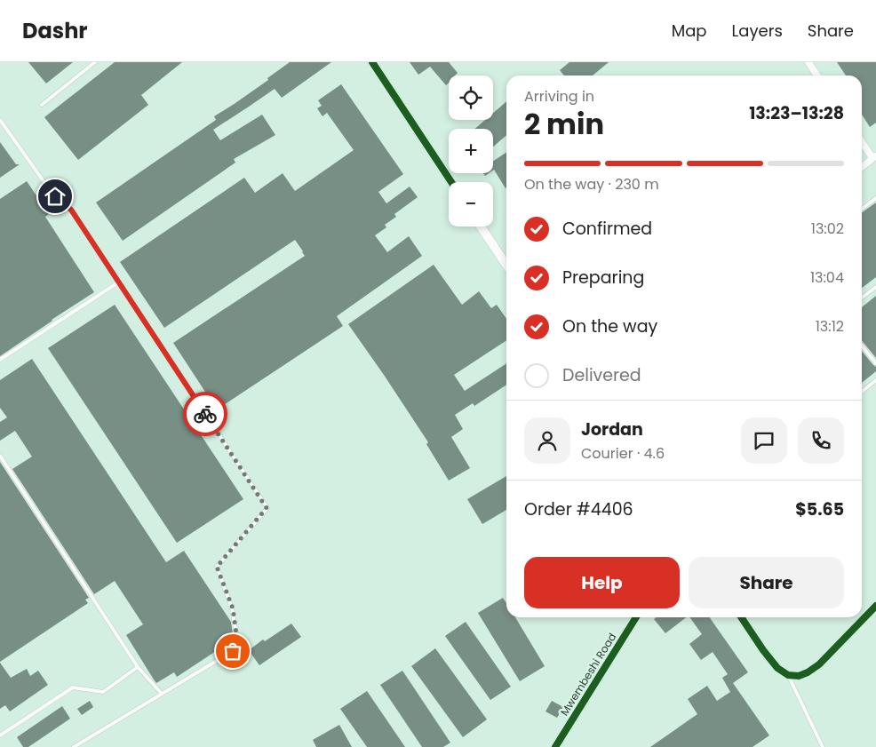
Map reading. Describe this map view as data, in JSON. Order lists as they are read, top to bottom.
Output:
{
  "streets": {
    "street": ["Mwembeshi Road"]
  },
  "page": {
    "header": "Dashr",
    "nav": ["Map", "Layers", "Share"],
    "map_buttons": ["+", "−"],
    "heading": ["2 min", "Arriving in", "13:23–13:28"],
    "panel": [
      "Jordan",
      "Courier · 4.6",
      "Order #4406",
      "$5.65"
    ],
    "bar": "On the way · 230 m",
    "list": [
      ["Confirmed", "13:02"],
      ["Preparing", "13:04"],
      ["On the way", "13:12"],
      "Delivered"
    ],
    "buttons": ["Help", "Share"]
  }
}
